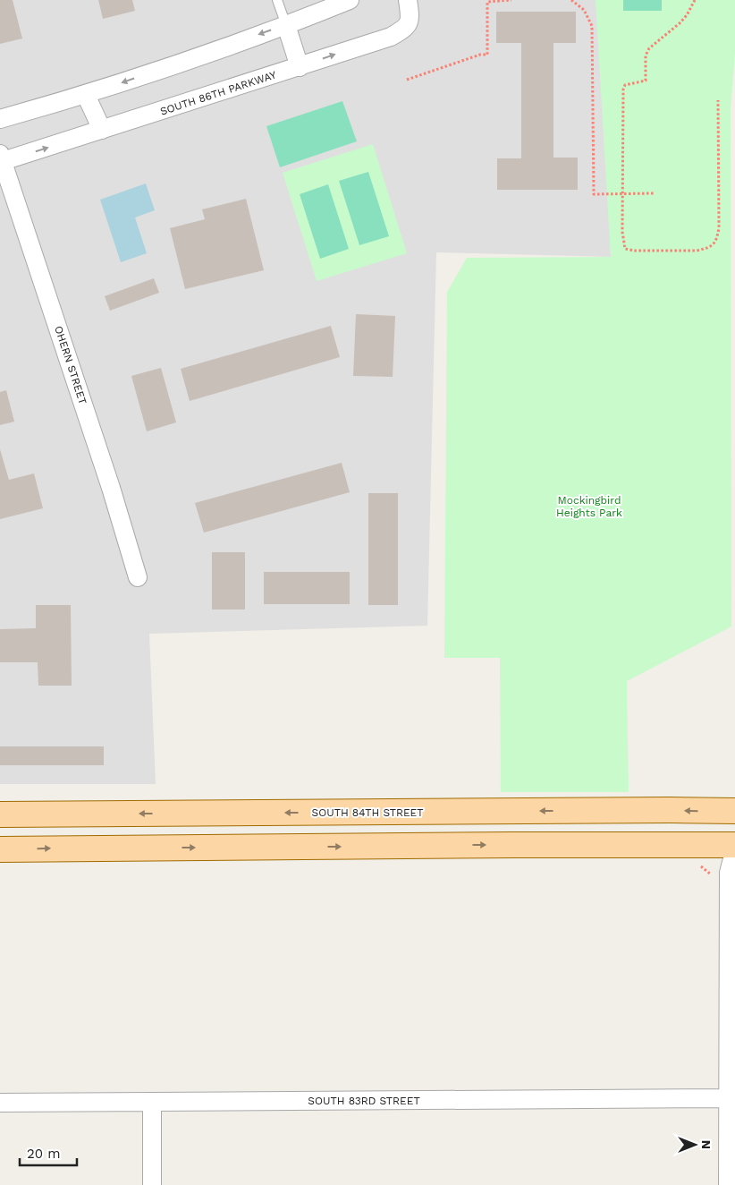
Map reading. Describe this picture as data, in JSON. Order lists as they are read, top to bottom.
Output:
{
  "streets": {
    "main road": ["SOUTH 84TH STREET"],
    "street": ["SOUTH 86TH PARKWAY", "OHERN STREET", "SOUTH 83RD STREET"]
  },
  "crossings": [
    ["SOUTH 86TH PARKWAY", "OHERN STREET"]
  ],
  "parks": ["Mockingbird Heights Park"],
  "scale_bar": "20 m",
  "north": "right"
}
